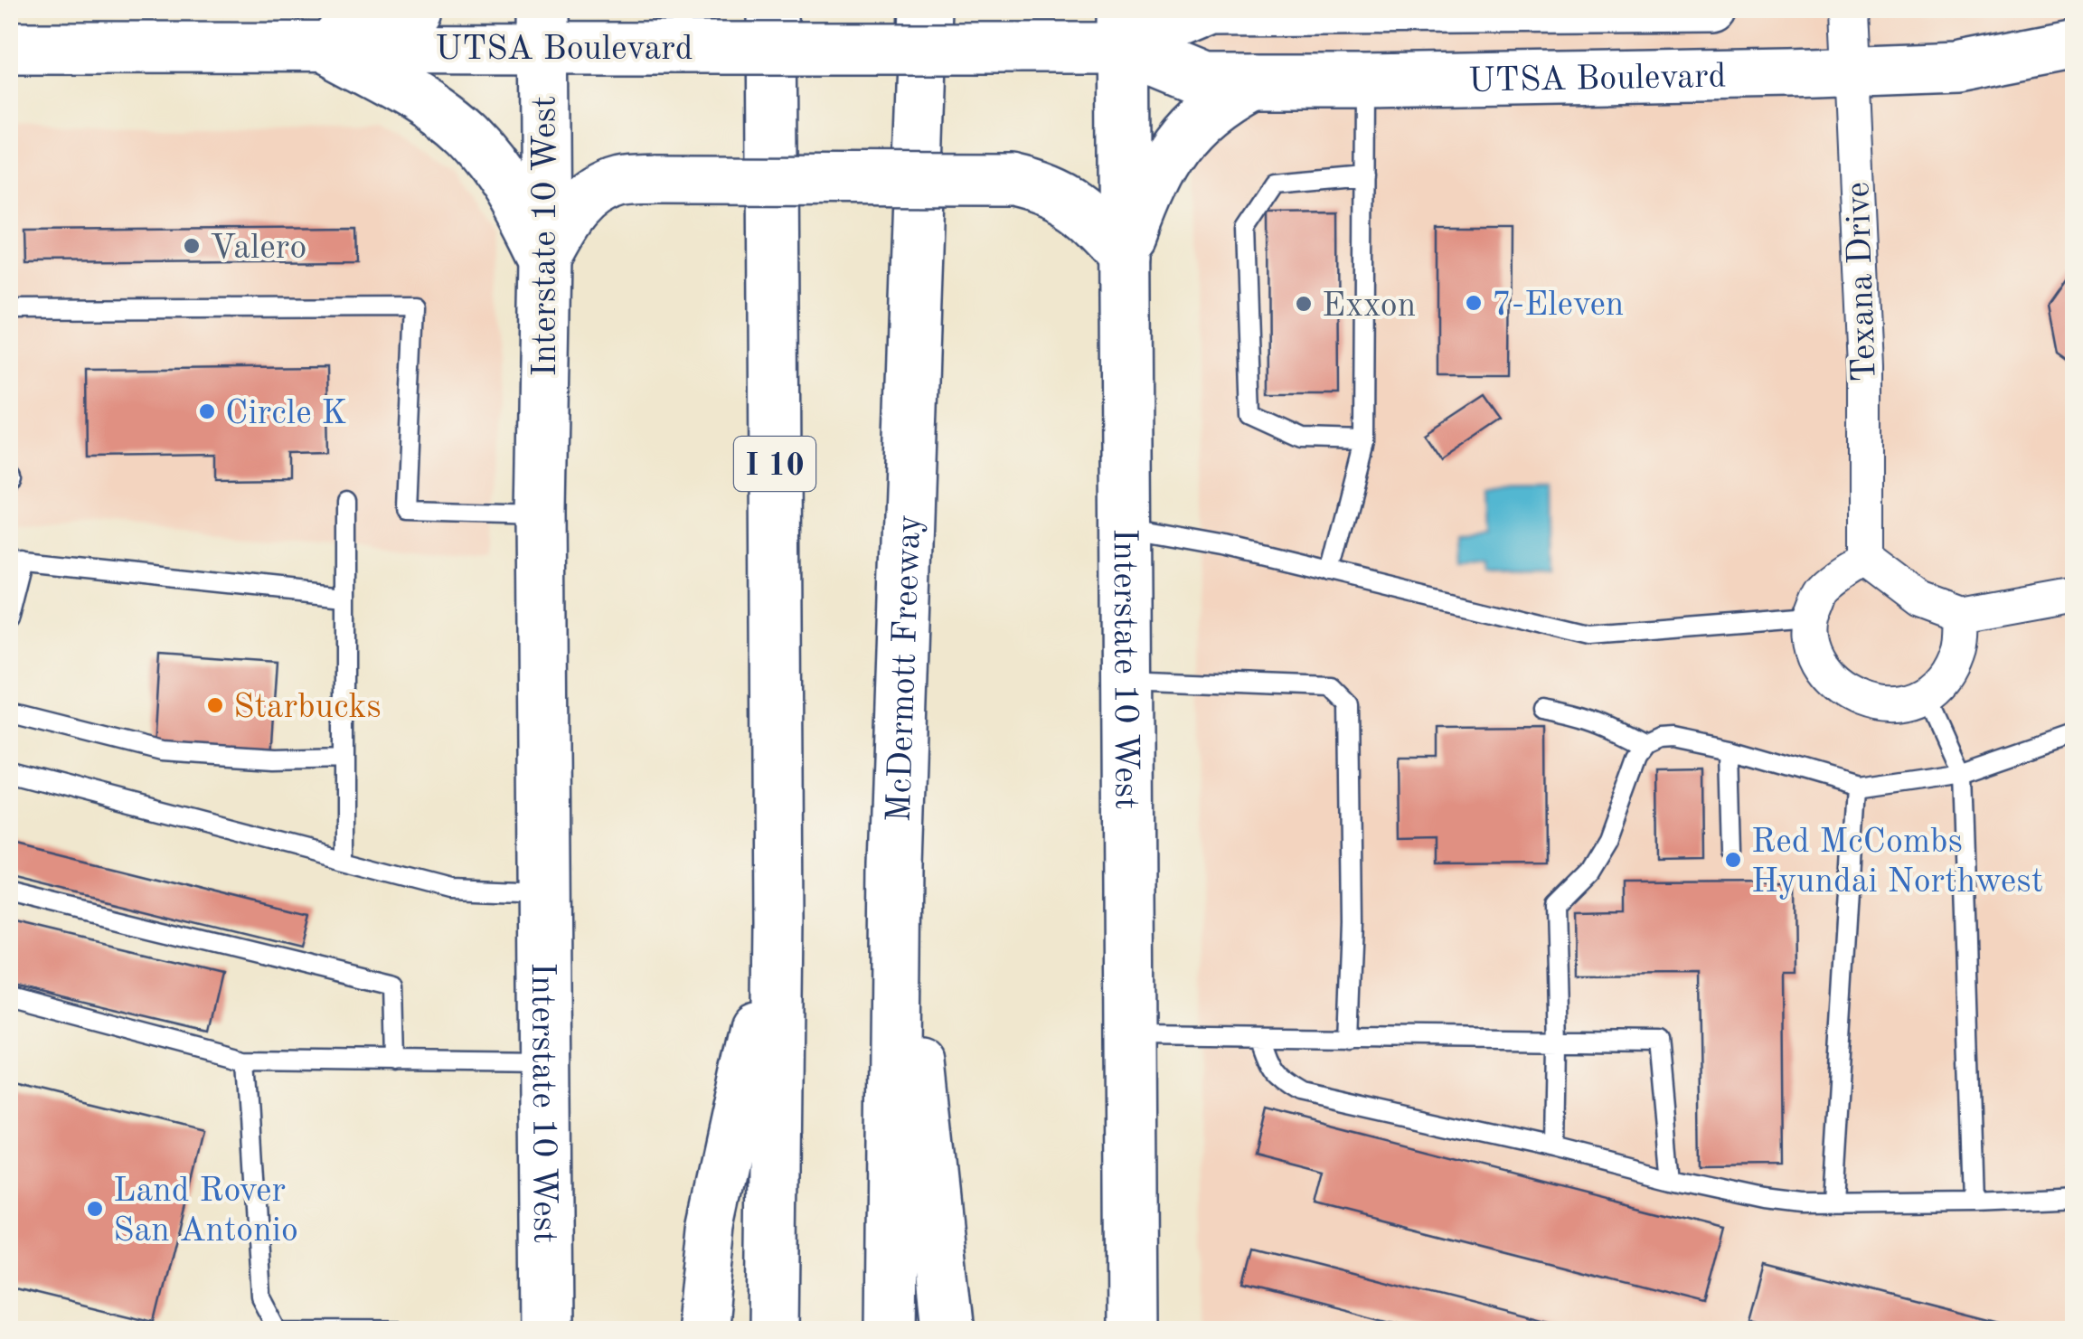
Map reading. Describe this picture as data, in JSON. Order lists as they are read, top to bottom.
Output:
{
  "streets": {
    "main road": [
      "UTSA Boulevard",
      "Interstate 10 West",
      "I 10",
      "McDermott Freeway"
    ],
    "street": ["Texana Drive"]
  },
  "crossings": [
    ["UTSA Boulevard", "Interstate 10 West"],
    ["UTSA Boulevard", "Texana Drive"]
  ],
  "places": [
    "Valero",
    "7-Eleven",
    "Exxon",
    "Circle K",
    "Starbucks",
    "Red McCombs Hyundai Northwest",
    "Land Rover San Antonio"
  ]
}
